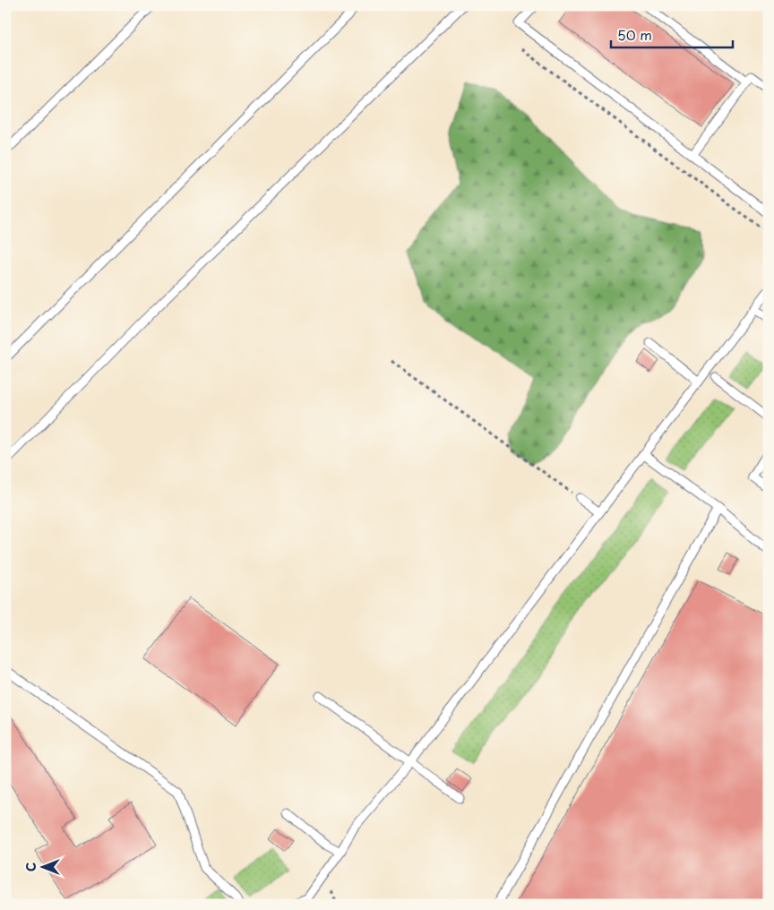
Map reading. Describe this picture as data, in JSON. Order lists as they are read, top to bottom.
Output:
{
  "scale_bar": "50 m",
  "north": "left"
}
